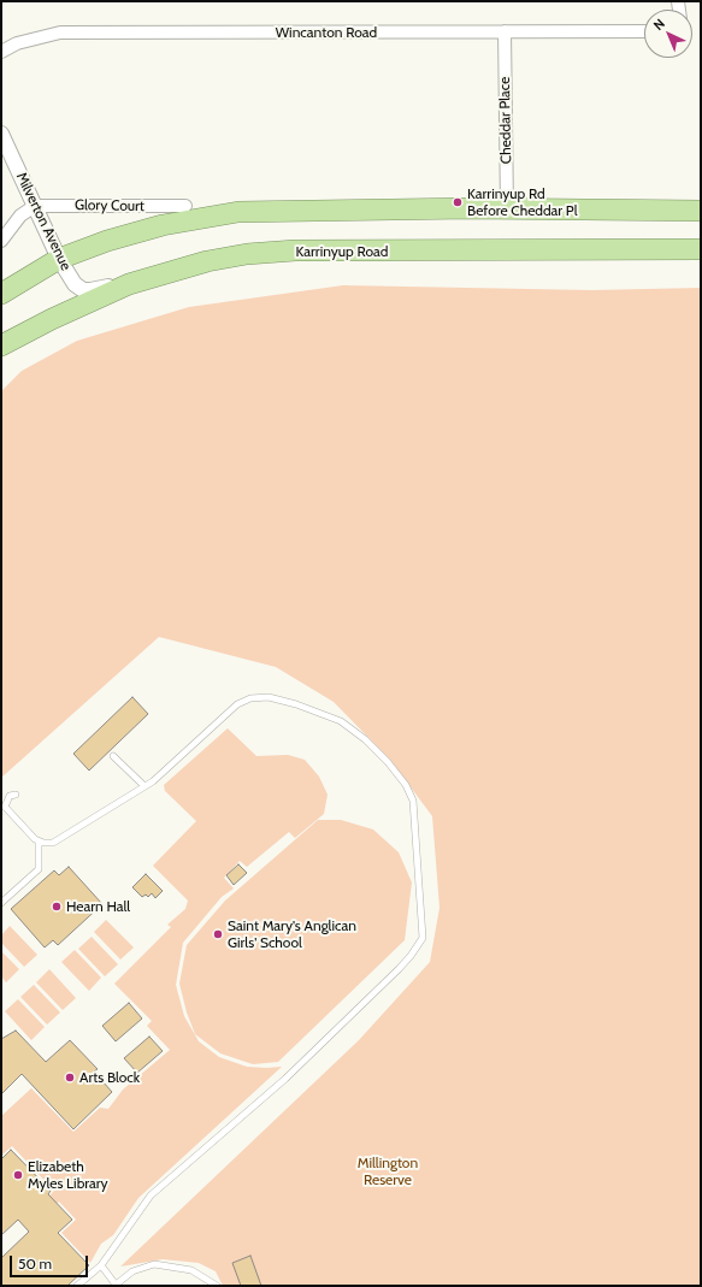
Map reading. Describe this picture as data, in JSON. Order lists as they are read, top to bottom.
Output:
{
  "streets": {
    "highway": ["Karrinyup Road"],
    "street": [
      "Wincanton Road",
      "Cheddar Place",
      "Glory Court",
      "Milverton Avenue"
    ]
  },
  "crossings": [
    ["Wincanton Road", "Cheddar Place"],
    ["Glory Court", "Milverton Avenue"],
    ["Milverton Avenue", "Karrinyup Road"]
  ],
  "parks": ["Millington Reserve"],
  "places": [
    "Karrinyup Rd Before Cheddar Pl",
    "Hearn Hall",
    "Saint Mary's Anglican Girls' School",
    "Arts Block",
    "Elizabeth Myles Library"
  ],
  "scale_bar": "50 m",
  "north": "top left"
}
